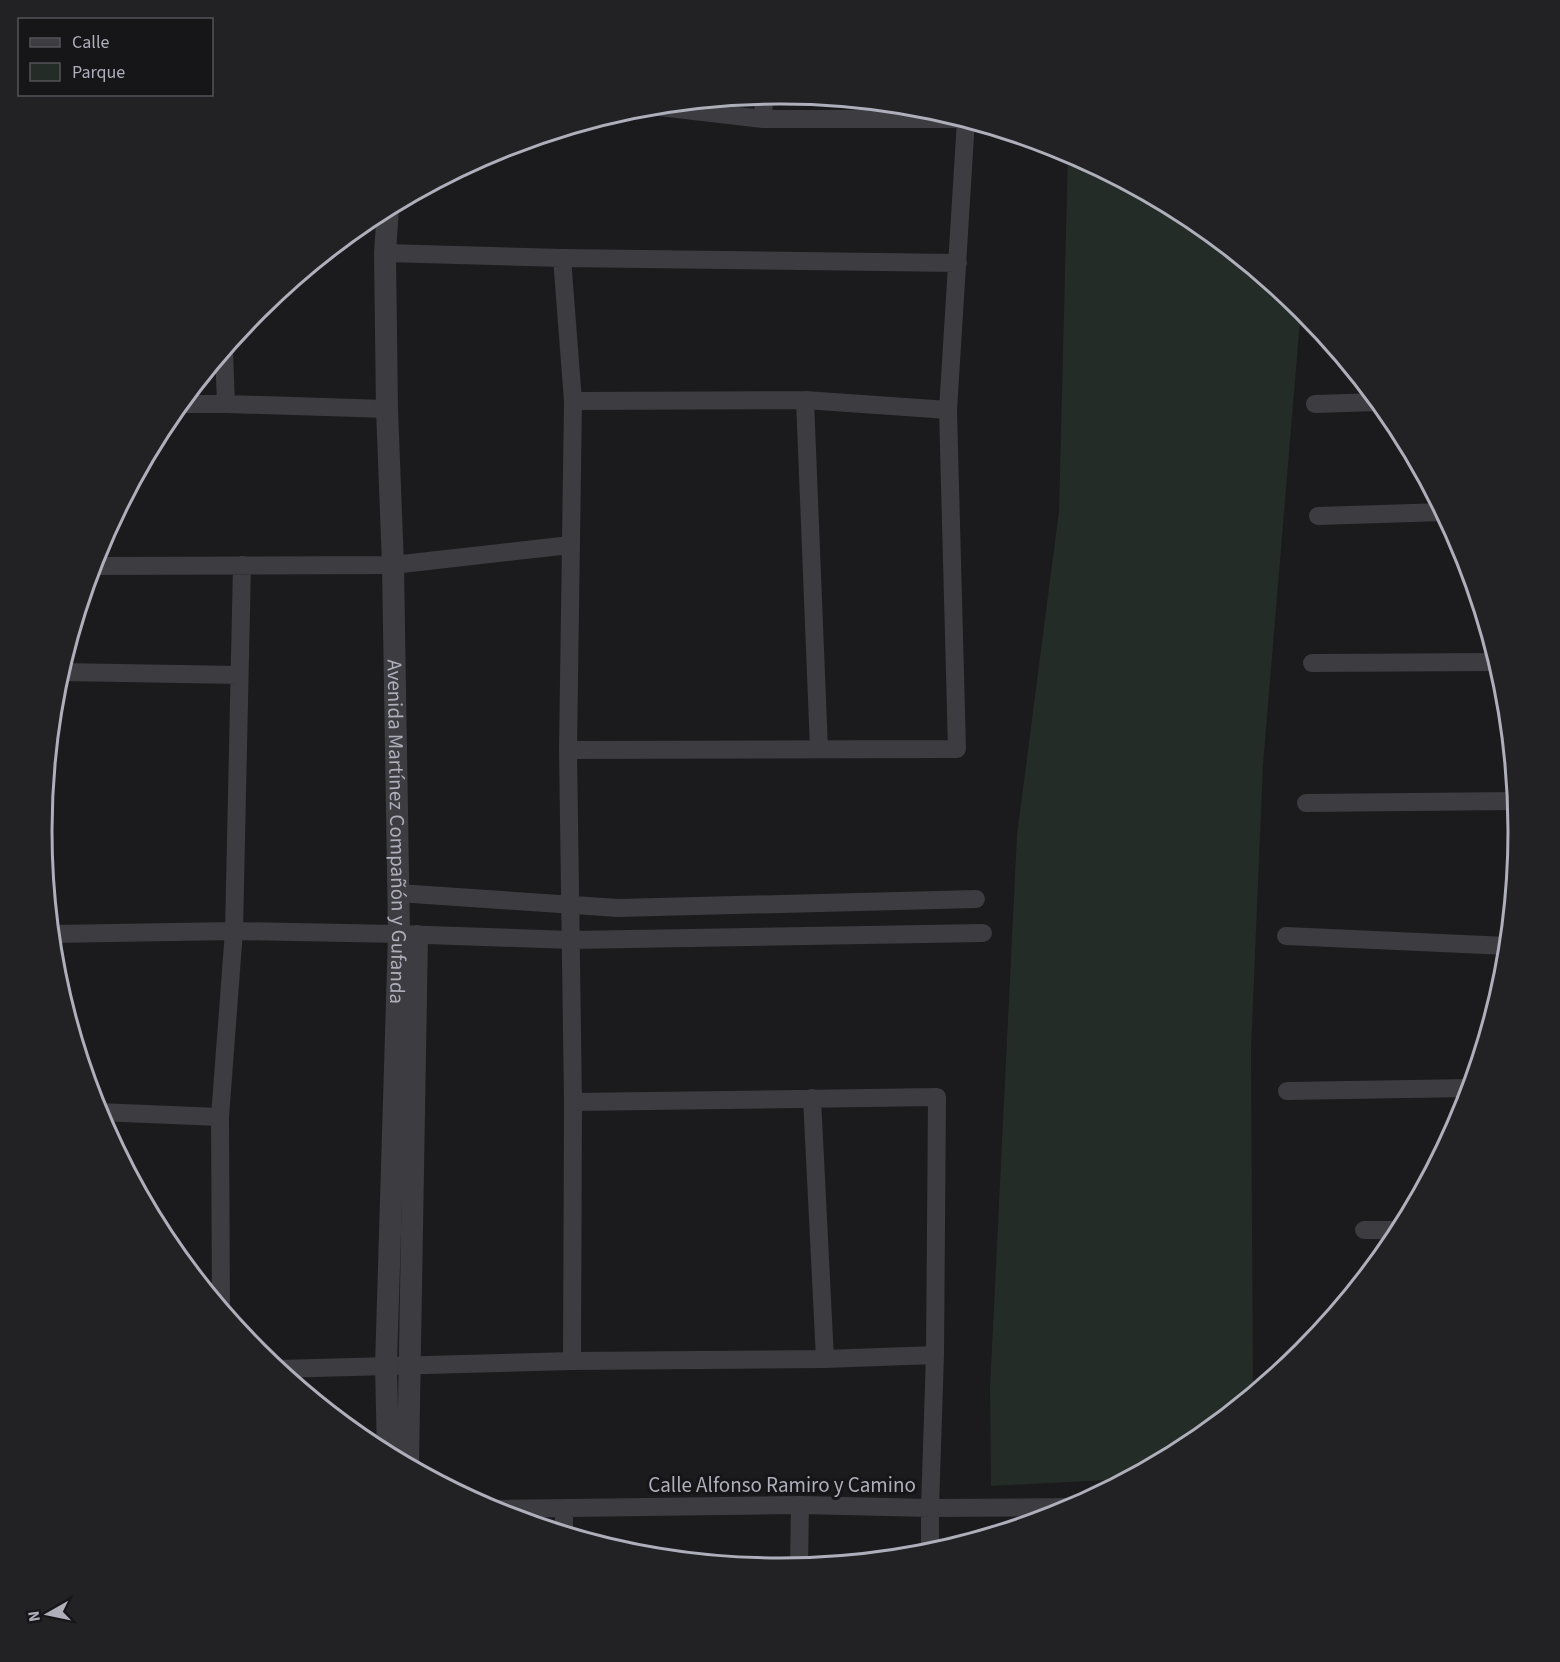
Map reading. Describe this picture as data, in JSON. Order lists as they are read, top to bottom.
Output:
{
  "streets": {
    "street": ["Avenida Martínez Compañón y Gufanda", "Calle Alfonso Ramiro y Camino"]
  },
  "legend": ["Calle", "Parque"],
  "north": "left"
}
